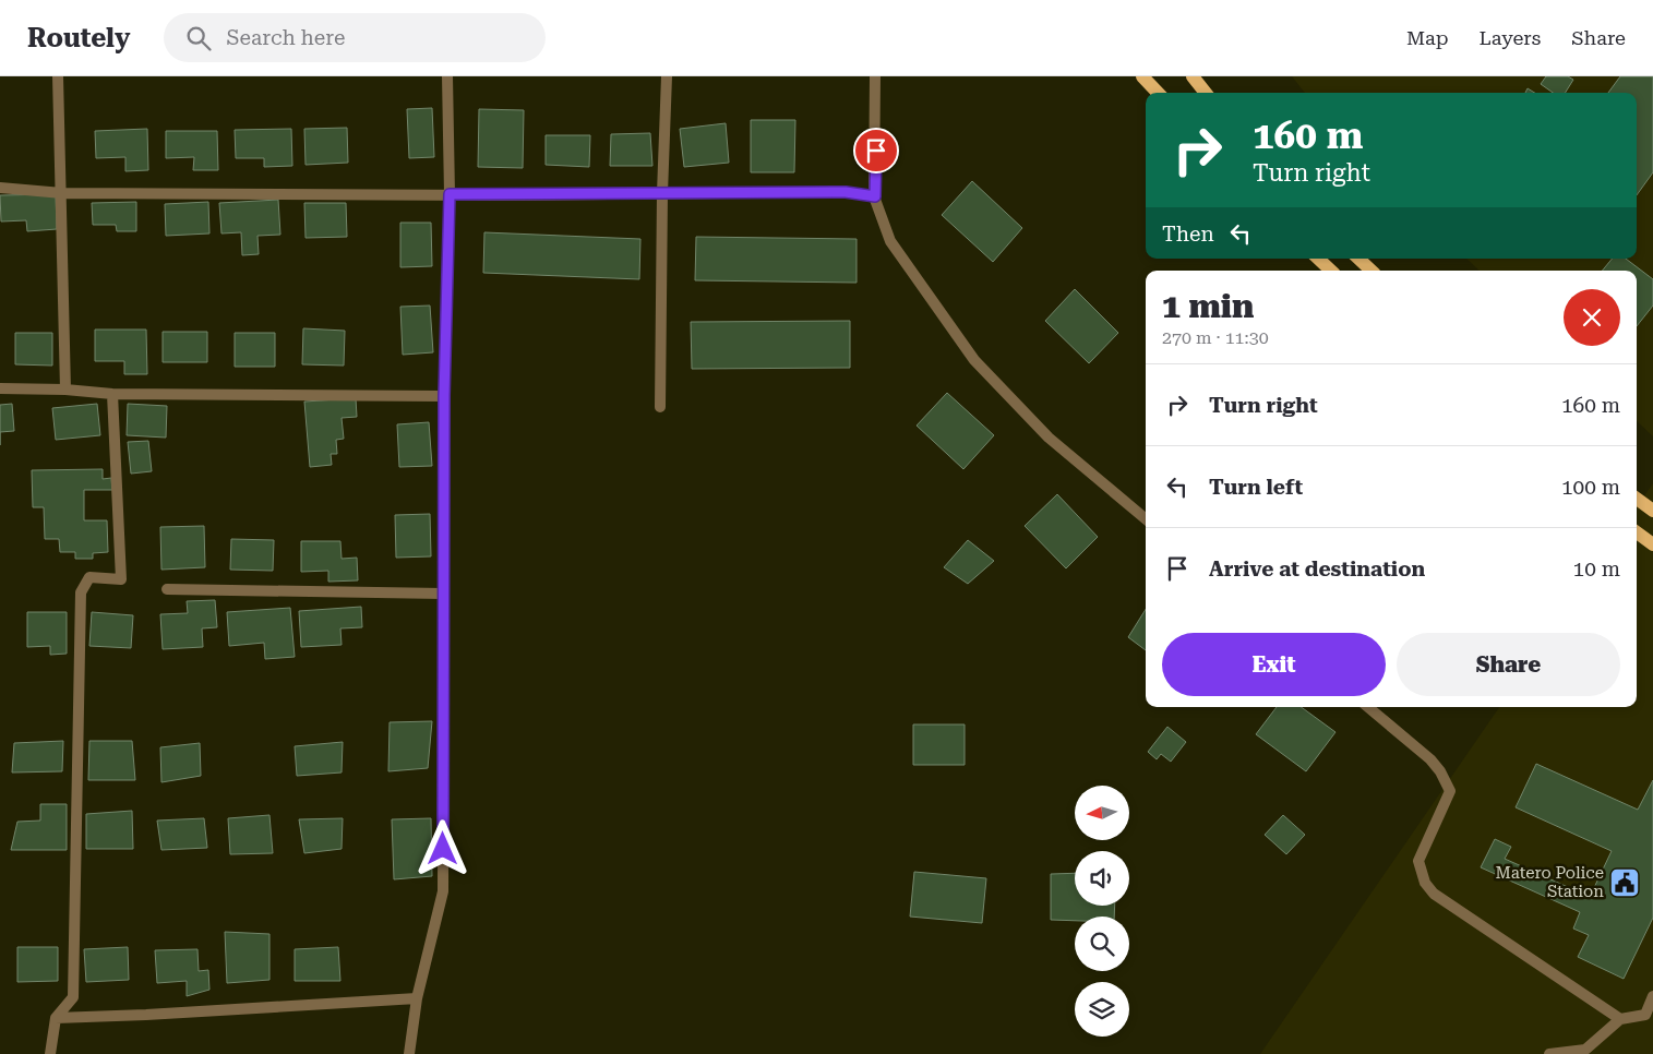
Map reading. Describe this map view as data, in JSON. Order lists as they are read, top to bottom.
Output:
{
  "places": {
    "public building": ["Matero Police Station"]
  },
  "north": "left",
  "page": {
    "header": "Routely",
    "search": "Search here",
    "nav": ["Map", "Layers", "Share"],
    "turn": ["160 m", "Turn right"],
    "then": "Then",
    "heading": ["1 min", "270 m · 11:30"],
    "list": [
      {
        "name": "Turn right",
        "value": "160 m"
      },
      {
        "name": "Turn left",
        "value": "100 m"
      },
      {
        "name": "Arrive at destination",
        "value": "10 m"
      }
    ],
    "buttons": ["Exit", "Share"]
  }
}
